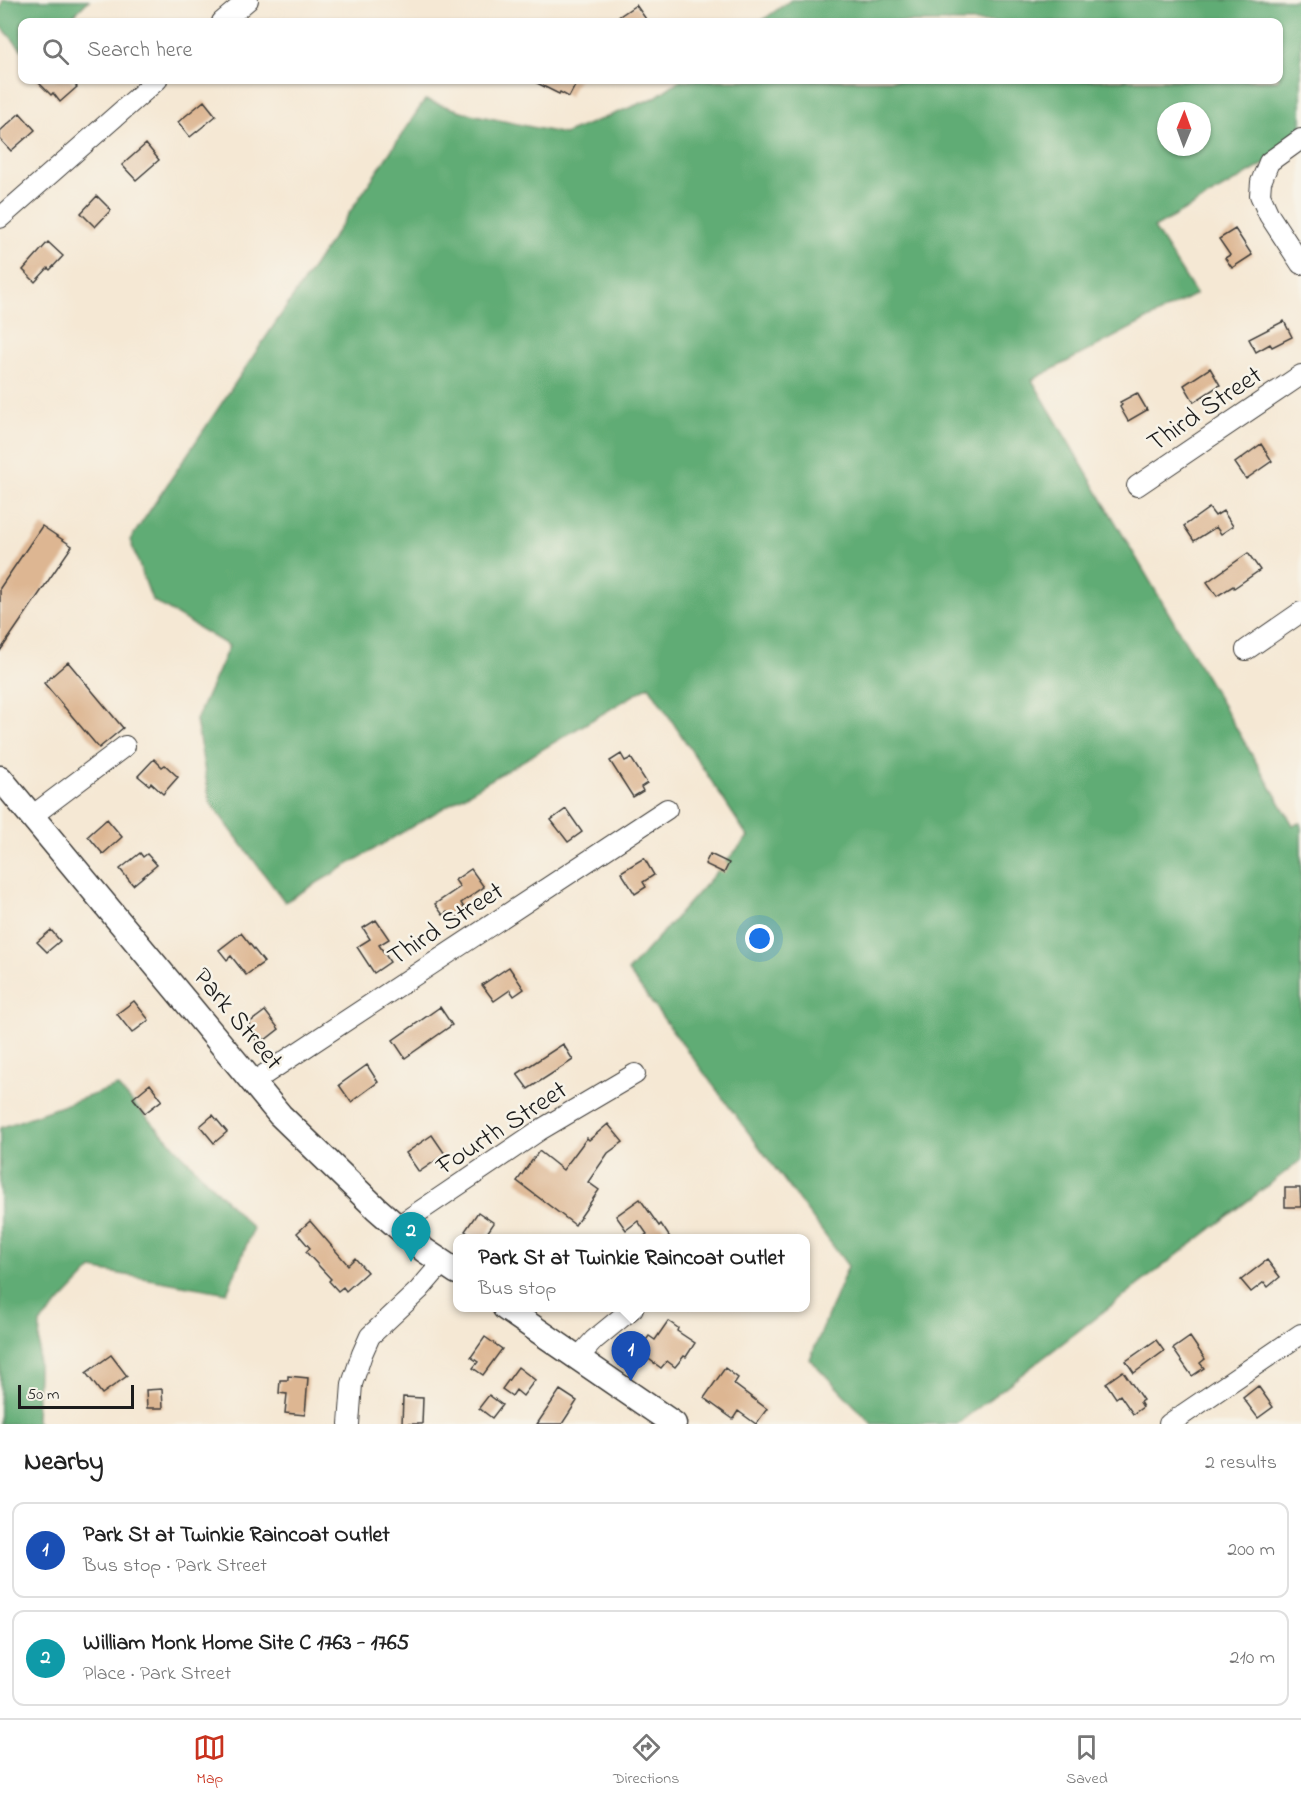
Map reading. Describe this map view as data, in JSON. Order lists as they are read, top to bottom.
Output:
{
  "streets": {
    "main road": ["Park Street"],
    "street": ["Third Street", "Fourth Street"]
  },
  "crossings": [
    ["Third Street", "Park Street"],
    ["Park Street", "Fourth Street"]
  ],
  "scale_bar": "50 m",
  "north": "top",
  "page": {
    "search": "Search here",
    "pins": ["2", "1"],
    "popup": ["Park St at Twinkie Raincoat Outlet", "Bus stop"],
    "scale": "50 m",
    "heading": ["Nearby", "2 results"],
    "list": [
      {
        "mark": "1",
        "name": "Park St at Twinkie Raincoat Outlet",
        "note": "Bus stop · Park Street",
        "value": "200 m"
      },
      {
        "mark": "2",
        "name": "William Monk Home Site C 1763 - 1765",
        "note": "Place · Park Street",
        "value": "210 m"
      }
    ],
    "nav": ["Map", "Directions", "Saved"]
  }
}
